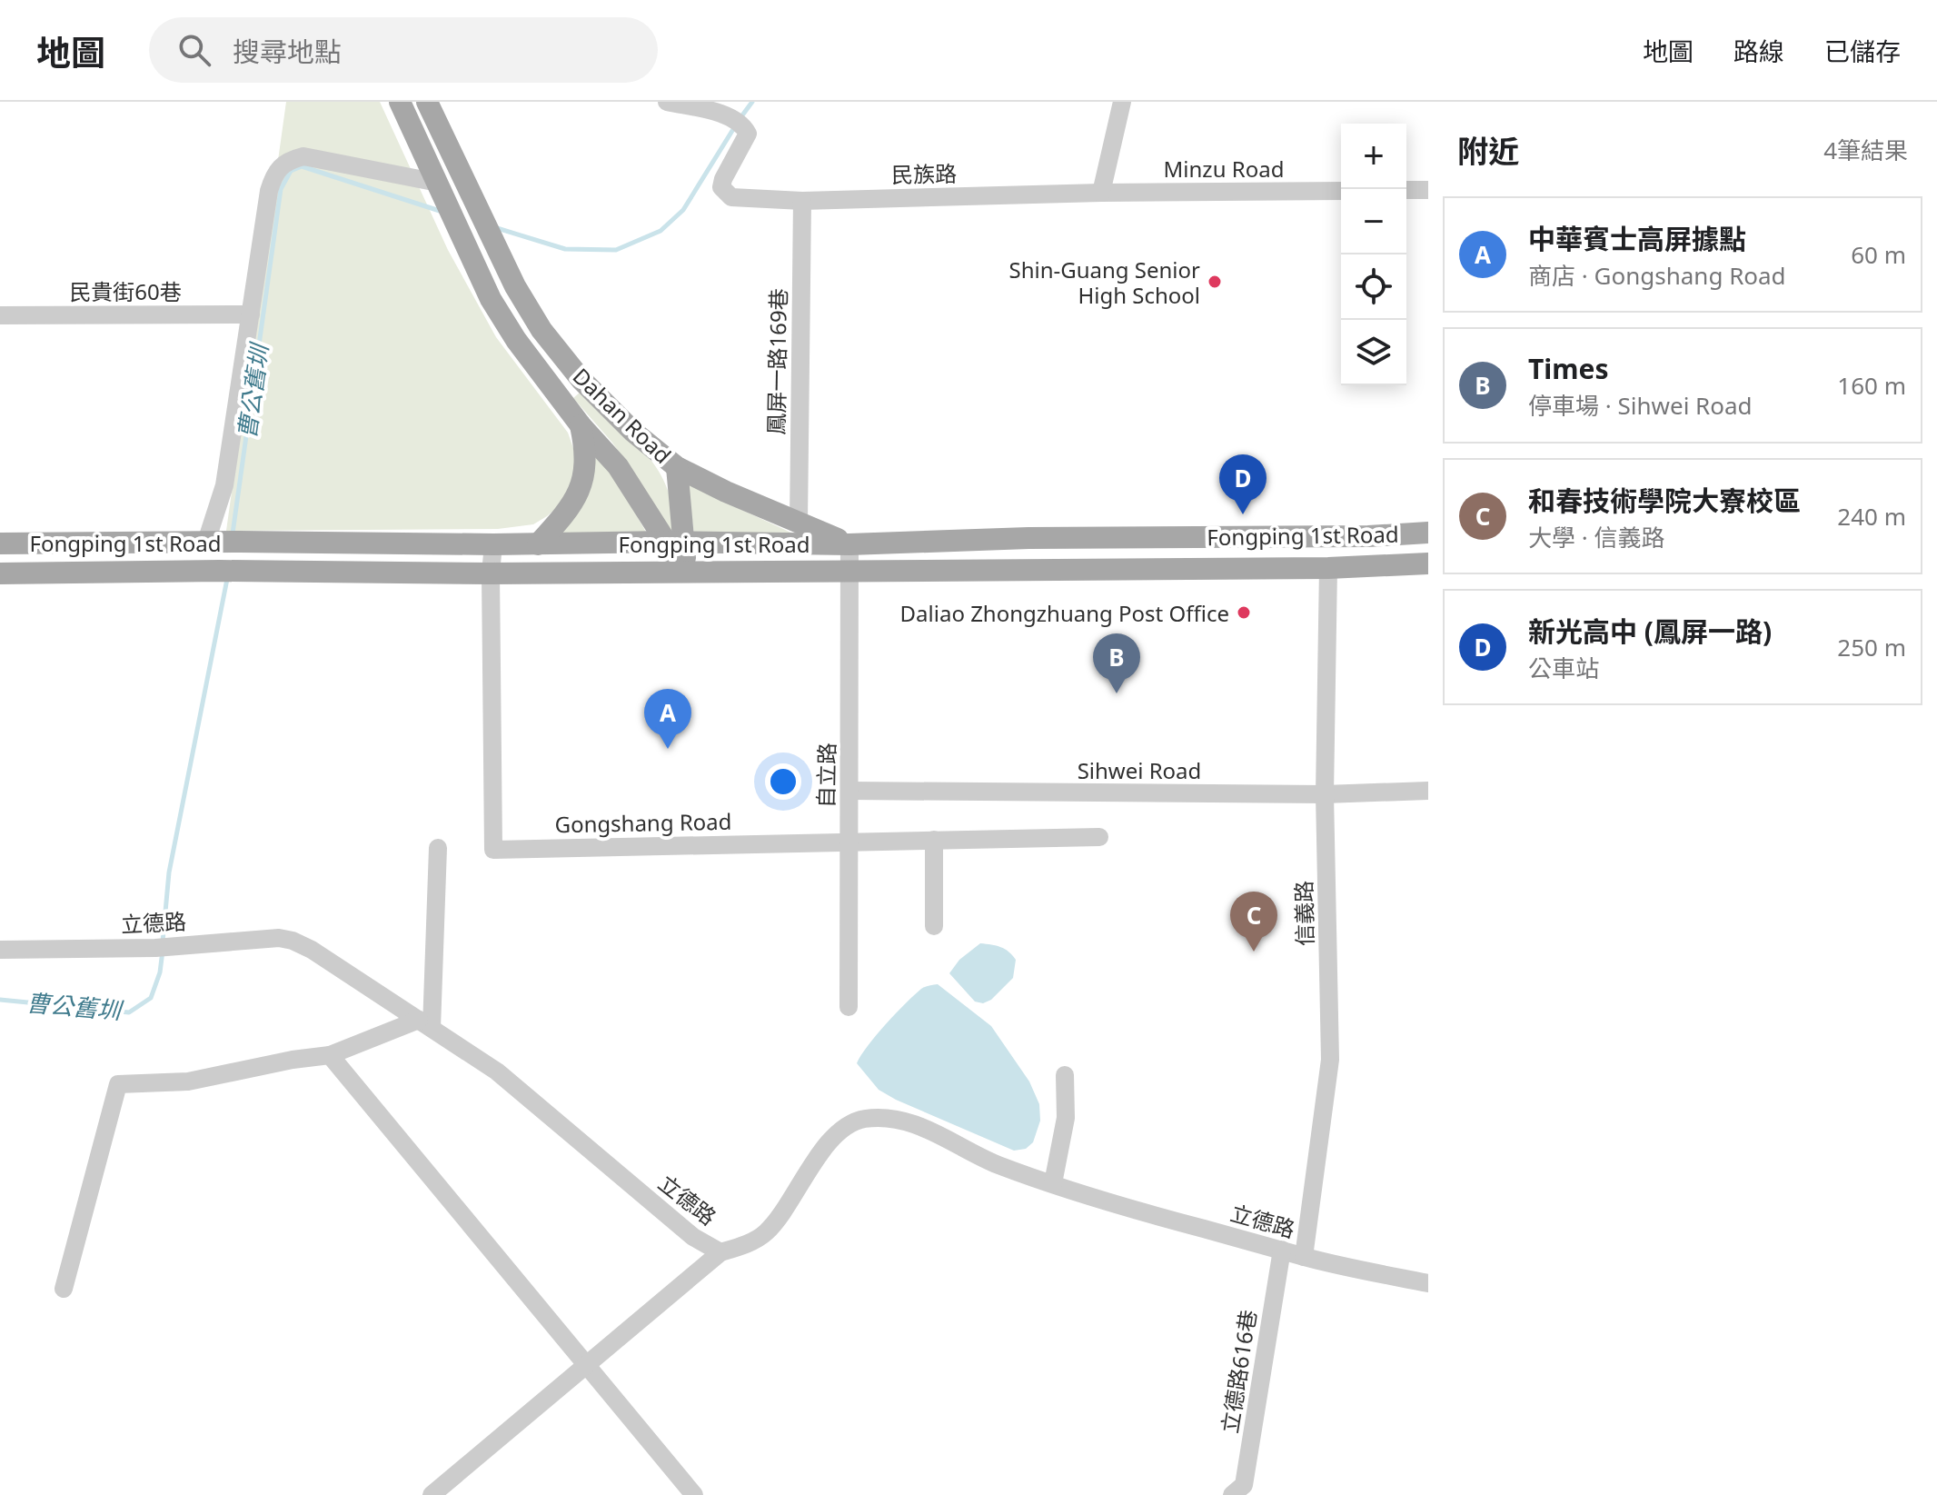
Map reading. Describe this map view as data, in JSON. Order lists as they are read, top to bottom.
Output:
{
  "streets": {
    "main road": ["Dahan Road", "Fongping 1st Road"],
    "street": [
      "Minzu Road",
      "民族路",
      "民貴街60巷",
      "鳳屏一路169巷",
      "Sihwei Road",
      "自立路",
      "Gongshang Road",
      "信義路",
      "立德路",
      "立德路616巷"
    ]
  },
  "crossings": [
    ["Minzu Road", "民族路"],
    ["民族路", "鳳屏一路169巷"],
    ["鳳屏一路169巷", "Dahan Road"],
    ["Dahan Road", "Fongping 1st Road"],
    ["Dahan Road", "自立路"],
    ["Fongping 1st Road", "自立路"],
    ["Fongping 1st Road", "Gongshang Road"],
    ["Fongping 1st Road", "信義路"],
    ["Sihwei Road", "自立路"],
    ["Sihwei Road", "信義路"],
    ["自立路", "Gongshang Road"],
    ["信義路", "立德路"],
    ["立德路", "立德路616巷"]
  ],
  "water": ["曹公舊圳"],
  "places": ["Shin-Guang Senior High School", "Daliao Zhongzhuang Post Office"],
  "page": {
    "header": "地圖",
    "search": "搜尋地點",
    "nav": ["地圖", "路線", "已儲存"],
    "heading": ["附近", "4筆結果"],
    "map_buttons": ["+", "−"],
    "list": [
      {
        "mark": "A",
        "name": "中華賓士高屏據點",
        "note": "商店 · Gongshang Road",
        "value": "60 m"
      },
      {
        "mark": "B",
        "name": "Times",
        "note": "停車場 · Sihwei Road",
        "value": "160 m"
      },
      {
        "mark": "C",
        "name": "和春技術學院大寮校區",
        "note": "大學 · 信義路",
        "value": "240 m"
      },
      {
        "mark": "D",
        "name": "新光高中 (鳳屏一路)",
        "note": "公車站",
        "value": "250 m"
      }
    ],
    "pins": [
      "D",
      "B",
      "A",
      "C"
    ]
  }
}
